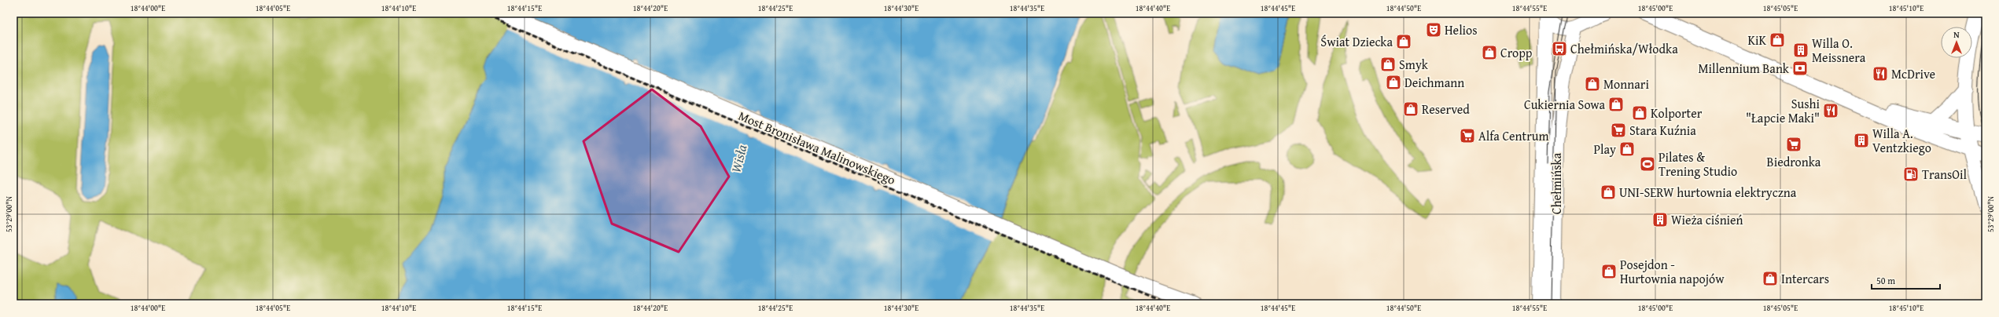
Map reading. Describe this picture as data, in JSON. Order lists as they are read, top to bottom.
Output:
{
  "streets": {
    "main road": ["Most Bronisława Malinowskiego", "Chełmińska"]
  },
  "water": ["Wisła"],
  "places": {
    "theatre": ["Helios"],
    "shop": [
      "KiK",
      "Świat Dziecka",
      "Cropp",
      "Smyk",
      "Deichmann",
      "Monnari",
      "Cukiernia Sowa",
      "Reserved",
      "Kolporter",
      "Play",
      "UNI-SERW hurtownia elektryczna",
      "Posejdon - Hurtownia napojów",
      "Intercars"
    ],
    "bus stop": ["Chełmińska/Włodka"],
    "building": ["Willa O. Meissnera", "Willa A. Ventzkiego", "Wieża ciśnień"],
    "bank": ["Millennium Bank"],
    "restaurant": ["McDrive", "Sushi \"Łapcie Maki\""],
    "supermarket": ["Stara Kuźnia", "Alfa Centrum", "Biedronka"],
    "sports": ["Pilates & Trening Studio"],
    "fuel station": ["TransOil"]
  },
  "scale_bar": "50 m",
  "north": "top",
  "coordinates": [
    "18°44'00\"E",
    "18°44'05\"E",
    "18°44'10\"E",
    "18°44'15\"E",
    "18°44'20\"E",
    "18°44'25\"E",
    "18°44'30\"E",
    "18°44'35\"E",
    "18°44'40\"E",
    "18°44'45\"E",
    "18°44'50\"E",
    "18°44'55\"E",
    "18°45'00\"E",
    "18°45'05\"E",
    "18°45'10\"E",
    "53°29'00\"N"
  ]
}
